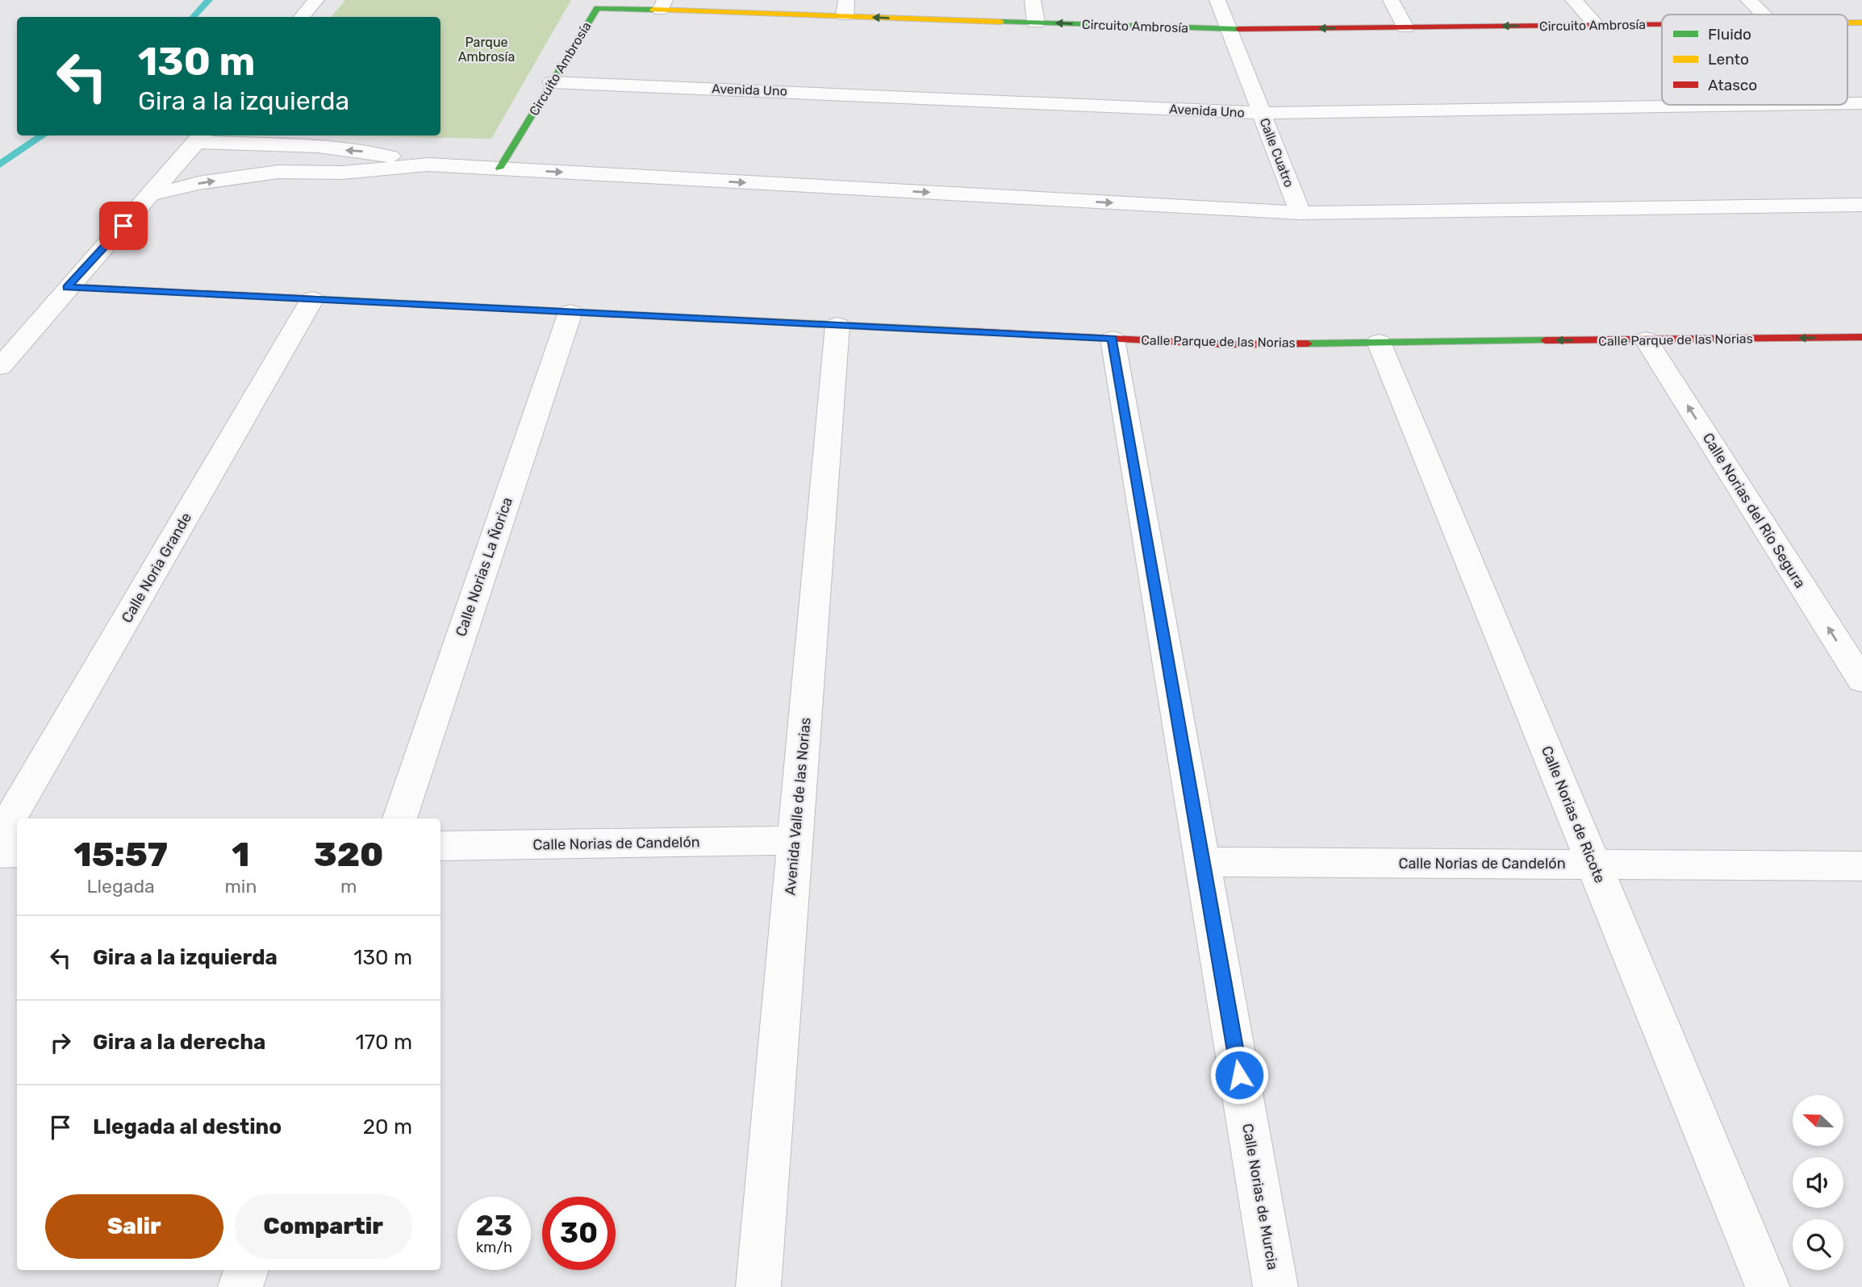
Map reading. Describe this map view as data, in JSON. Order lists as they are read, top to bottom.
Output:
{
  "streets": {
    "street": [
      "Circuito Ambrosía",
      "Avenida Uno",
      "Calle Cuatro",
      "Calle Parque de las Norias",
      "Calle Norias del Río Segura",
      "Calle Norias La Ñorica",
      "Calle Noria Grande",
      "Avenida Valle de las Norias",
      "Calle Norias de Ricote",
      "Calle Norias de Candelón",
      "Calle Norias de Murcia"
    ]
  },
  "crossings": [
    ["Circuito Ambrosía", "Avenida Uno"],
    ["Circuito Ambrosía", "Calle Cuatro"],
    ["Avenida Uno", "Calle Cuatro"],
    ["Calle Parque de las Norias", "Calle Norias del Río Segura"],
    ["Calle Parque de las Norias", "Calle Norias La Ñorica"],
    ["Calle Parque de las Norias", "Calle Noria Grande"],
    ["Calle Parque de las Norias", "Avenida Valle de las Norias"],
    ["Calle Parque de las Norias", "Calle Norias de Ricote"],
    ["Calle Parque de las Norias", "Calle Norias de Murcia"],
    ["Avenida Valle de las Norias", "Calle Norias de Candelón"],
    ["Calle Norias de Ricote", "Calle Norias de Candelón"],
    ["Calle Norias de Candelón", "Calle Norias de Murcia"]
  ],
  "one_way": ["Circuito Ambrosía", "Calle Norias del Río Segura"],
  "parks": ["Parque Ambrosía"],
  "legend": ["Fluido", "Lento", "Atasco"],
  "north": "top left",
  "page": {
    "turn": ["130 m", "Gira a la izquierda"],
    "eta": [
      "15:57",
      "Llegada",
      "1",
      "min",
      "320",
      "m"
    ],
    "list": [
      {
        "name": "Gira a la izquierda",
        "value": "130 m"
      },
      {
        "name": "Gira a la derecha",
        "value": "170 m"
      },
      {
        "name": "Llegada al destino",
        "value": "20 m"
      }
    ],
    "buttons": ["Salir", "Compartir"],
    "speed": "23 km/h",
    "limit": "30"
  }
}
